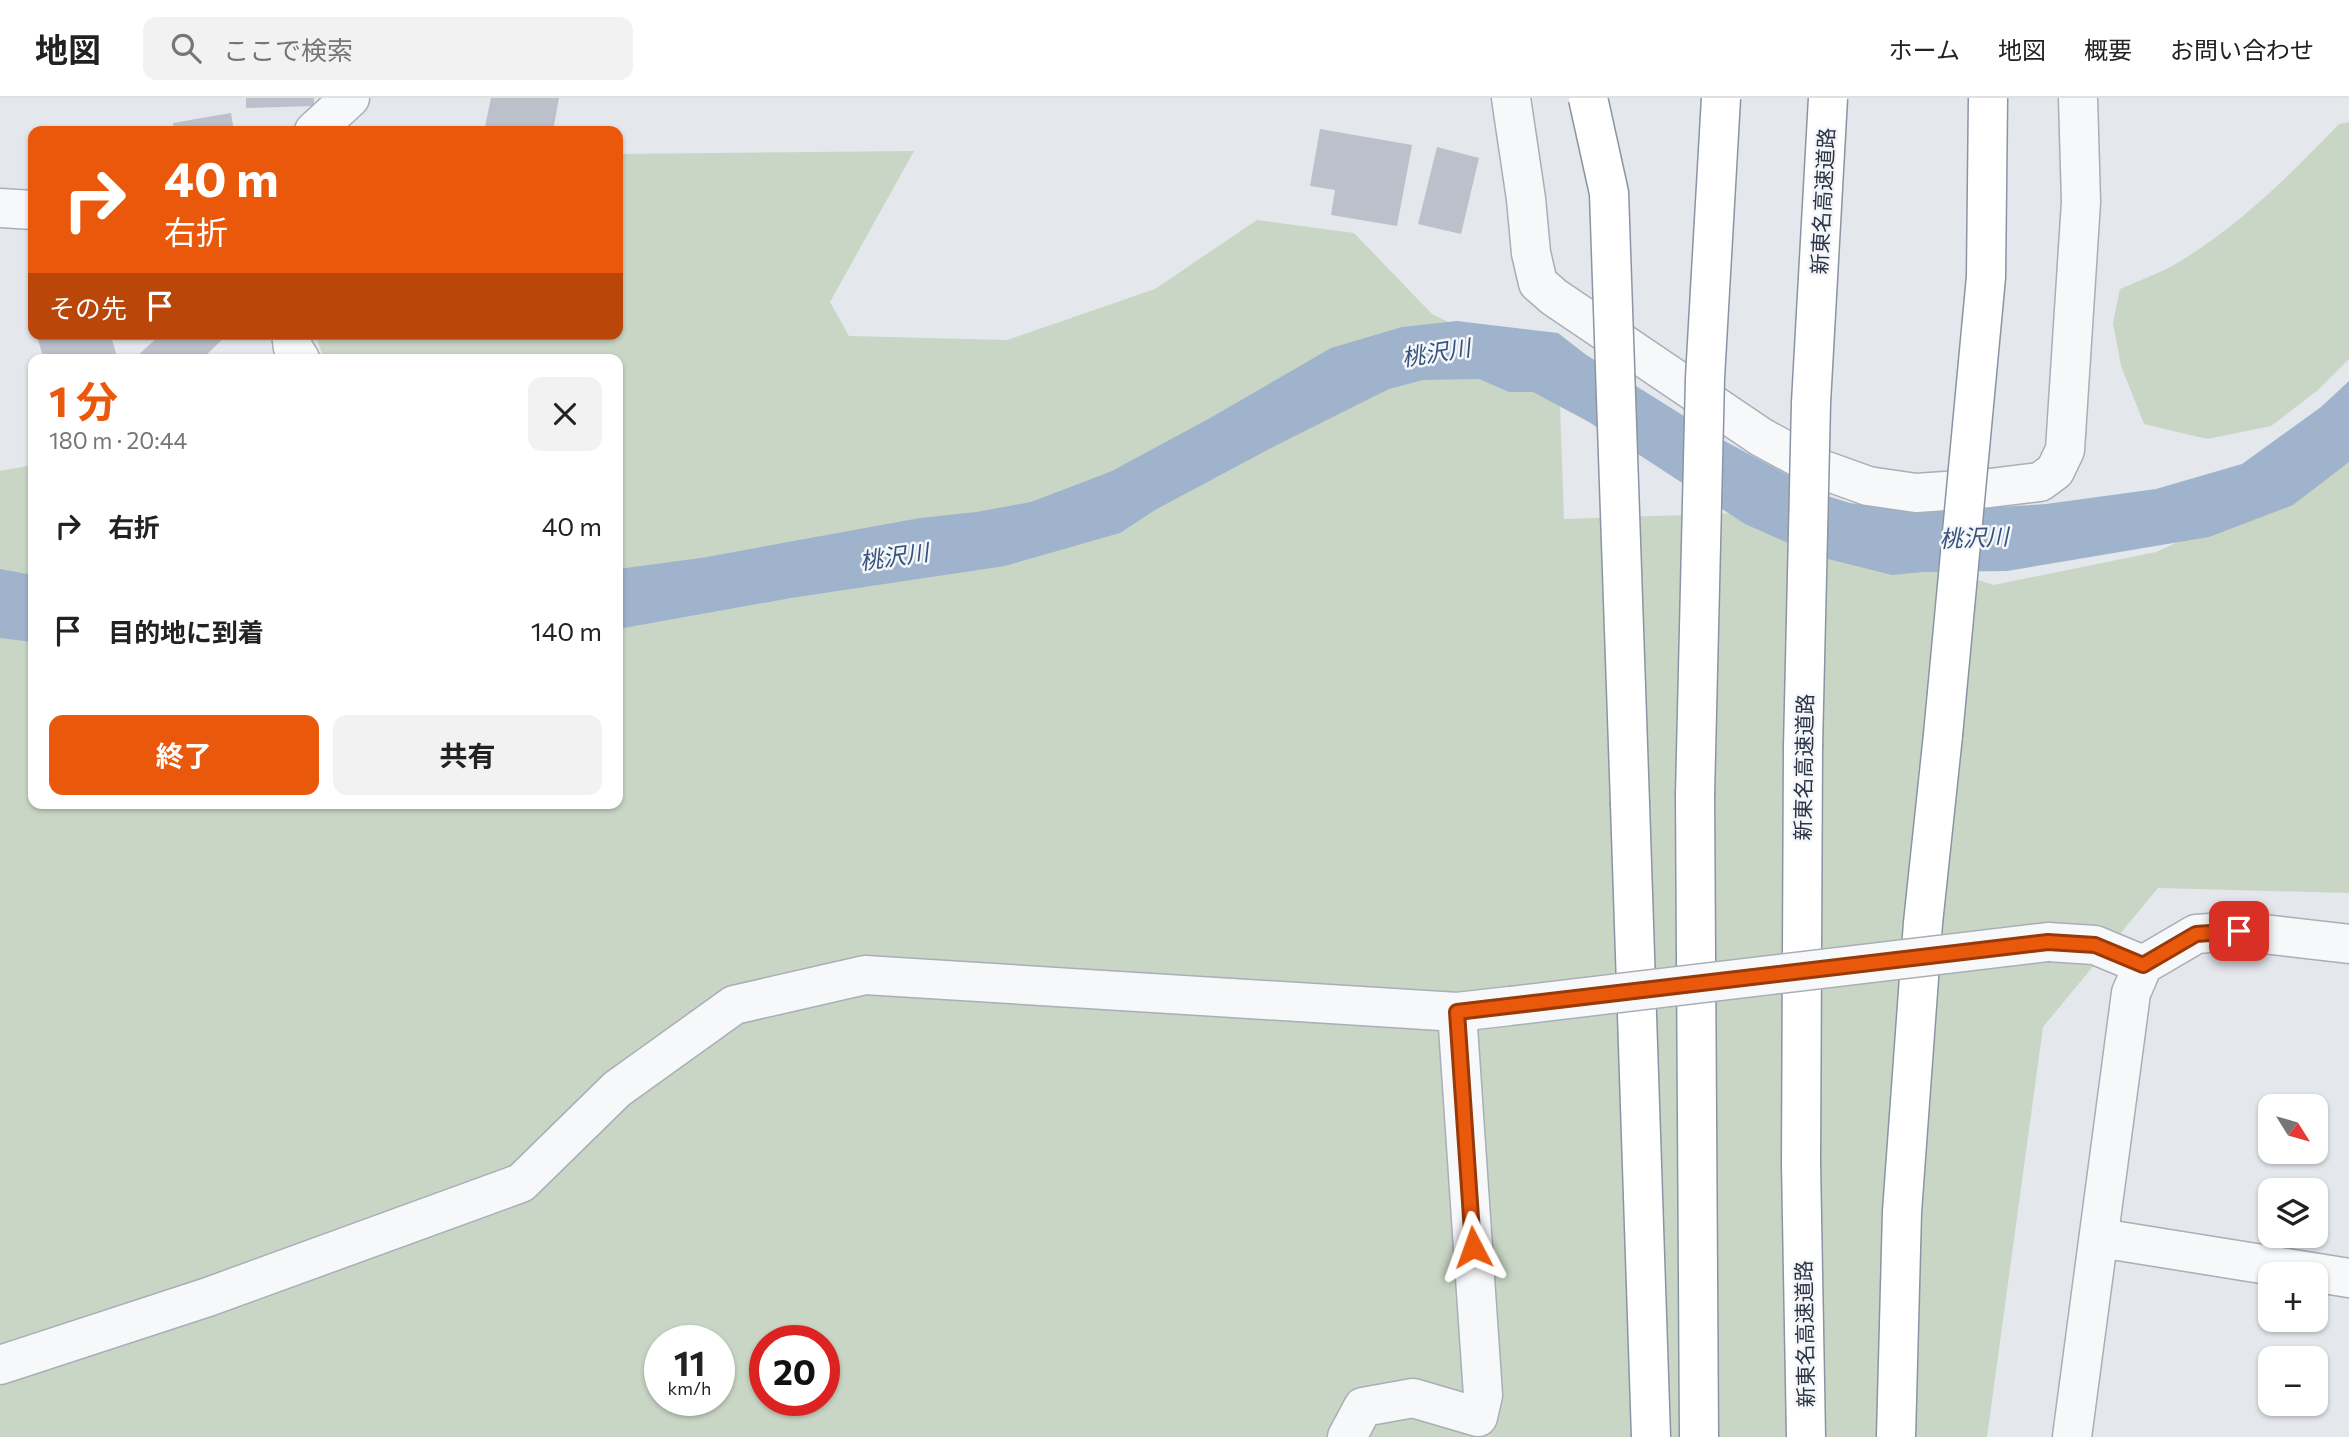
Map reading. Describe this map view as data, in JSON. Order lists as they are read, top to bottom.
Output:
{
  "streets": {
    "highway": ["新東名高速道路"]
  },
  "water": ["桃沢川"],
  "north": "bottom right",
  "page": {
    "header": "地図",
    "search": "ここで検索",
    "nav": [
      "ホーム",
      "地図",
      "概要",
      "お問い合わせ"
    ],
    "turn": ["40 m", "右折"],
    "then": "その先",
    "heading": ["1 分", "180 m · 20:44"],
    "list": [
      {
        "name": "右折",
        "value": "40 m"
      },
      {
        "name": "目的地に到着",
        "value": "140 m"
      }
    ],
    "buttons": ["終了", "共有"],
    "map_buttons": ["+", "−"],
    "speed": "11 km/h",
    "limit": "20"
  }
}
